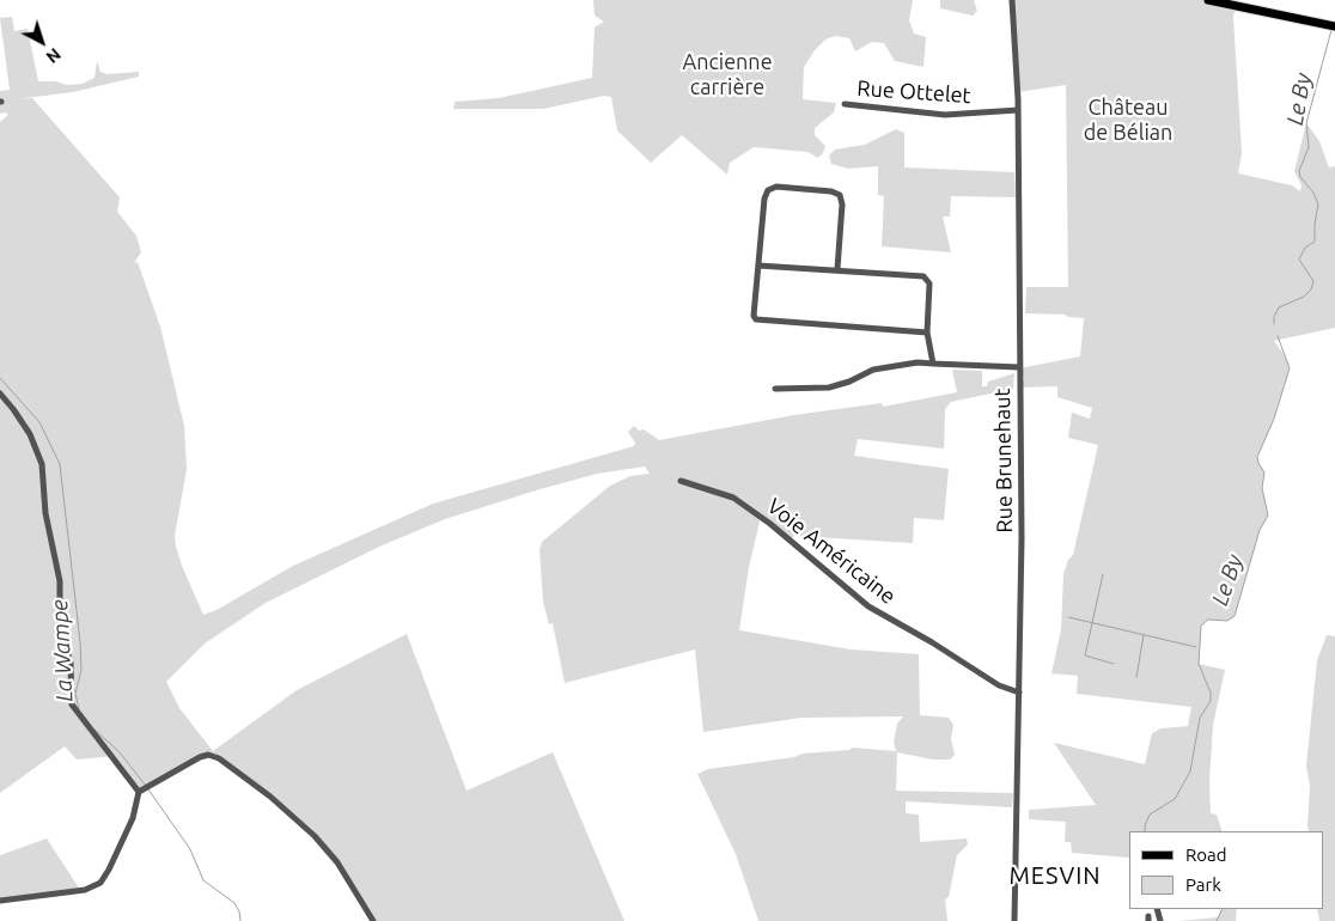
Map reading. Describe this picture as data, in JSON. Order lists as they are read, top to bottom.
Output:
{
  "streets": {
    "street": ["Rue Ottelet", "Rue Brunehaut", "Voie Américaine"]
  },
  "crossings": [
    ["Rue Ottelet", "Rue Brunehaut"],
    ["Rue Brunehaut", "Voie Américaine"]
  ],
  "districts": ["MESVIN"],
  "water": ["Le By", "La Wampe"],
  "parks": ["Ancienne carrière", "Château de Bélian"],
  "legend": ["Road", "Park"],
  "north": "bottom right"
}
